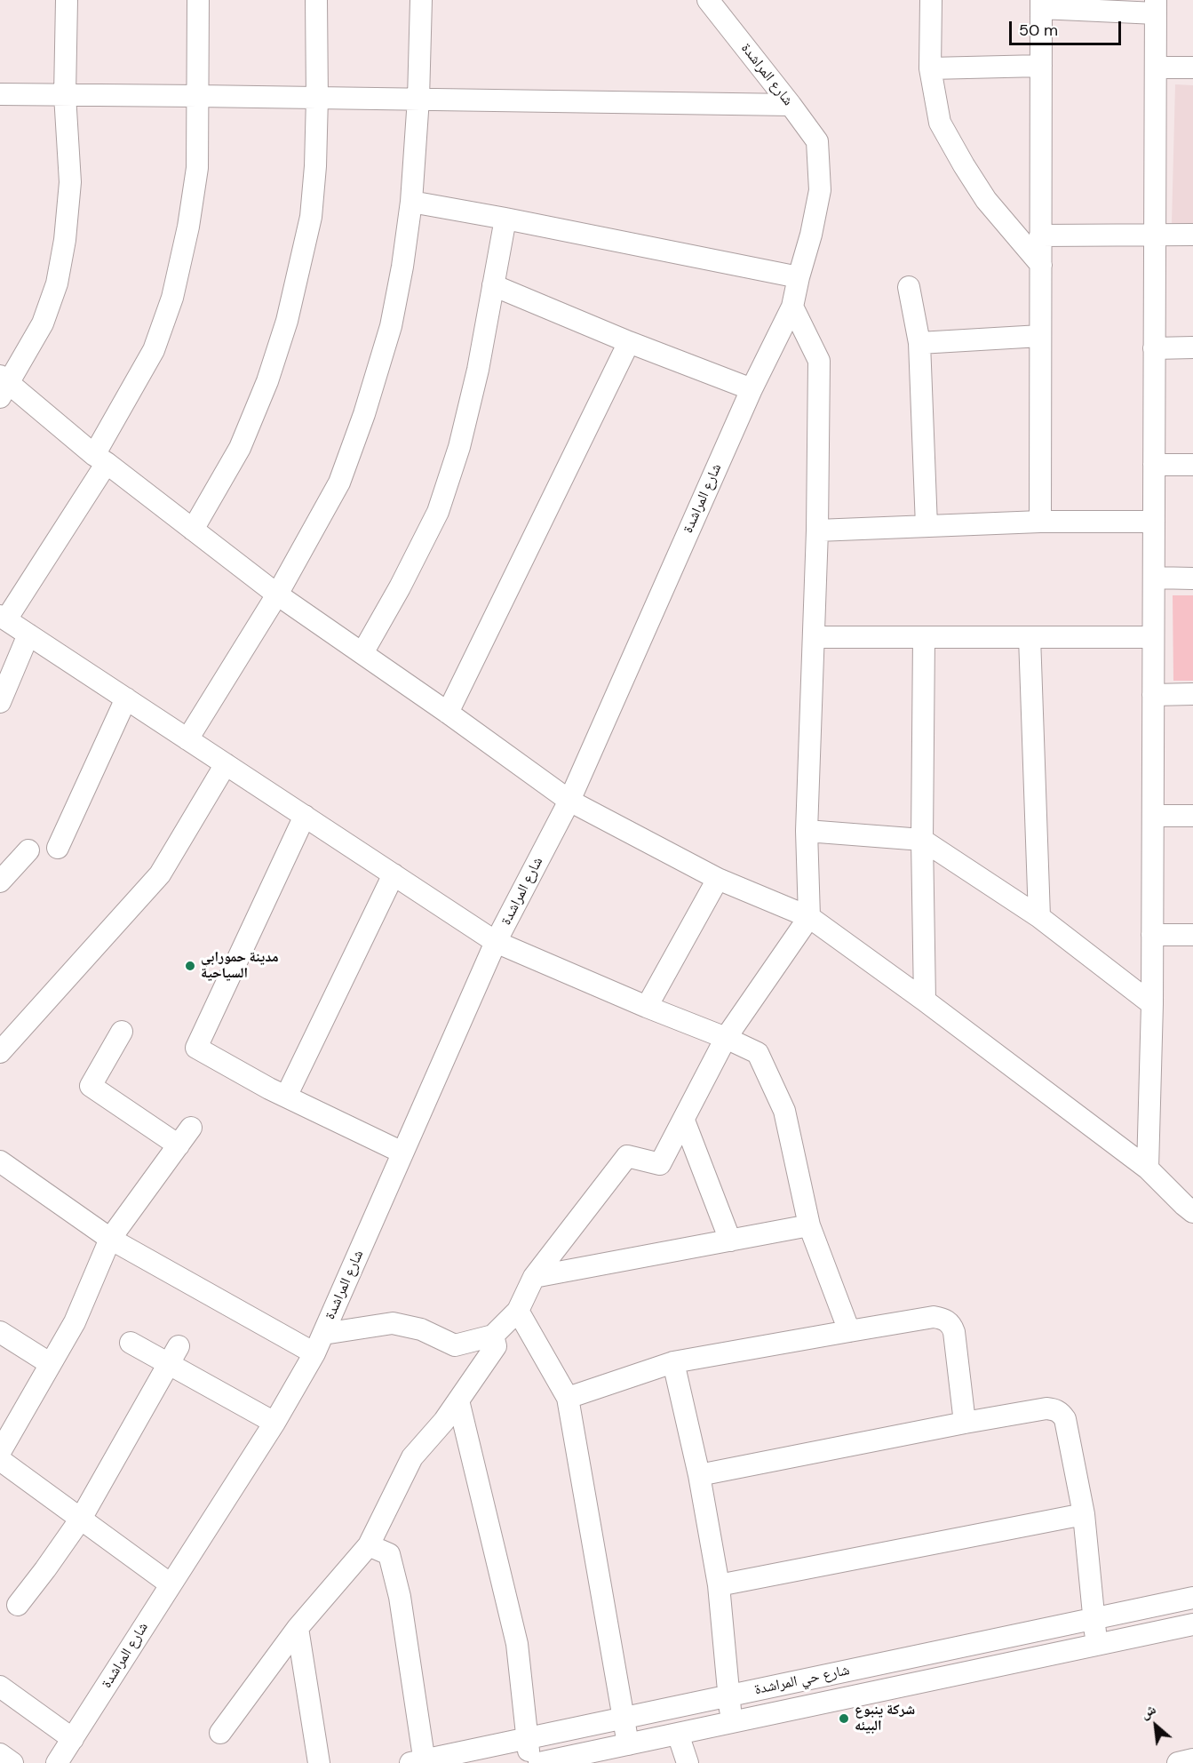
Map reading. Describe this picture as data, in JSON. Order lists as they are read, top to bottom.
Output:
{
  "streets": {
    "street": ["شارع المراشدة", "شارع حي المراشدة"]
  },
  "places": ["مدينة حمورابي السياحية", "شركة ينبوع البيئه"],
  "scale_bar": "50 m",
  "north": "top left"
}
